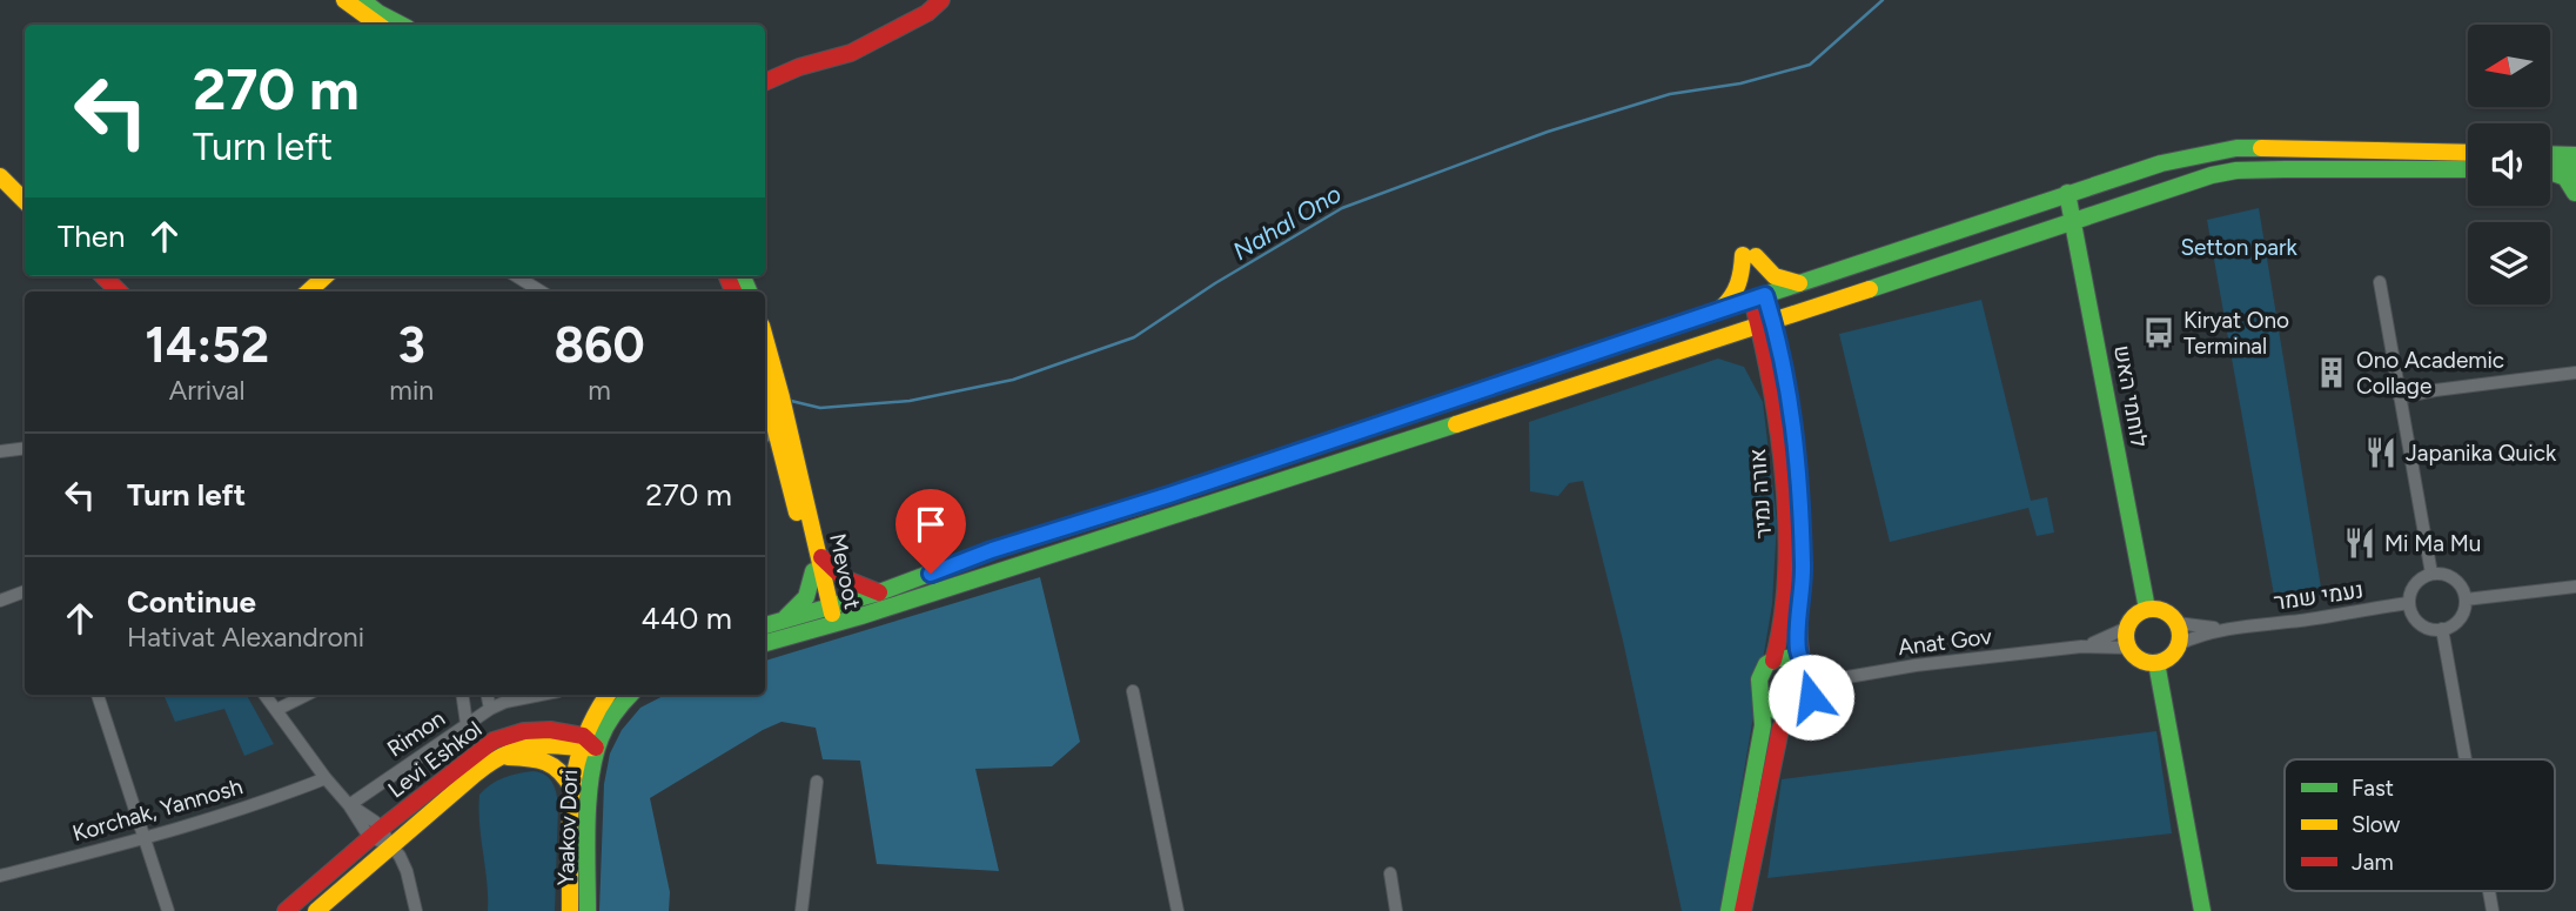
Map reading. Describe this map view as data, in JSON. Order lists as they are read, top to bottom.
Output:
{
  "streets": {
    "main road": [
      "לוחמי האש",
      "אורה נמיר",
      "Mevoot",
      "Levi Eshkol",
      "Yaakov Dori"
    ],
    "street": [
      "נעמי שמר",
      "Anat Gov",
      "Rimon",
      "Korchak, Yannosh"
    ]
  },
  "crossings": [
    ["לוחמי האש", "נעמי שמר"],
    ["לוחמי האש", "Anat Gov"],
    ["אורה נמיר", "Anat Gov"],
    ["נעמי שמר", "Anat Gov"],
    ["Levi Eshkol", "Yaakov Dori"]
  ],
  "water": ["Nahal Ono"],
  "parks": ["Setton park"],
  "places": {
    "bus stop": ["Kiryat Ono Terminal"],
    "building": ["Ono Academic Collage"],
    "restaurant": ["Japanika Quick", "Mi Ma Mu"]
  },
  "legend": ["Fast", "Slow", "Jam"],
  "north": "left",
  "page": {
    "turn": ["270 m", "Turn left"],
    "then": "Then",
    "eta": [
      "14:52",
      "Arrival",
      "3",
      "min",
      "860",
      "m"
    ],
    "list": [
      {
        "name": "Turn left",
        "value": "270 m"
      },
      {
        "name": "Continue",
        "note": "Hativat Alexandroni",
        "value": "440 m"
      }
    ]
  }
}
